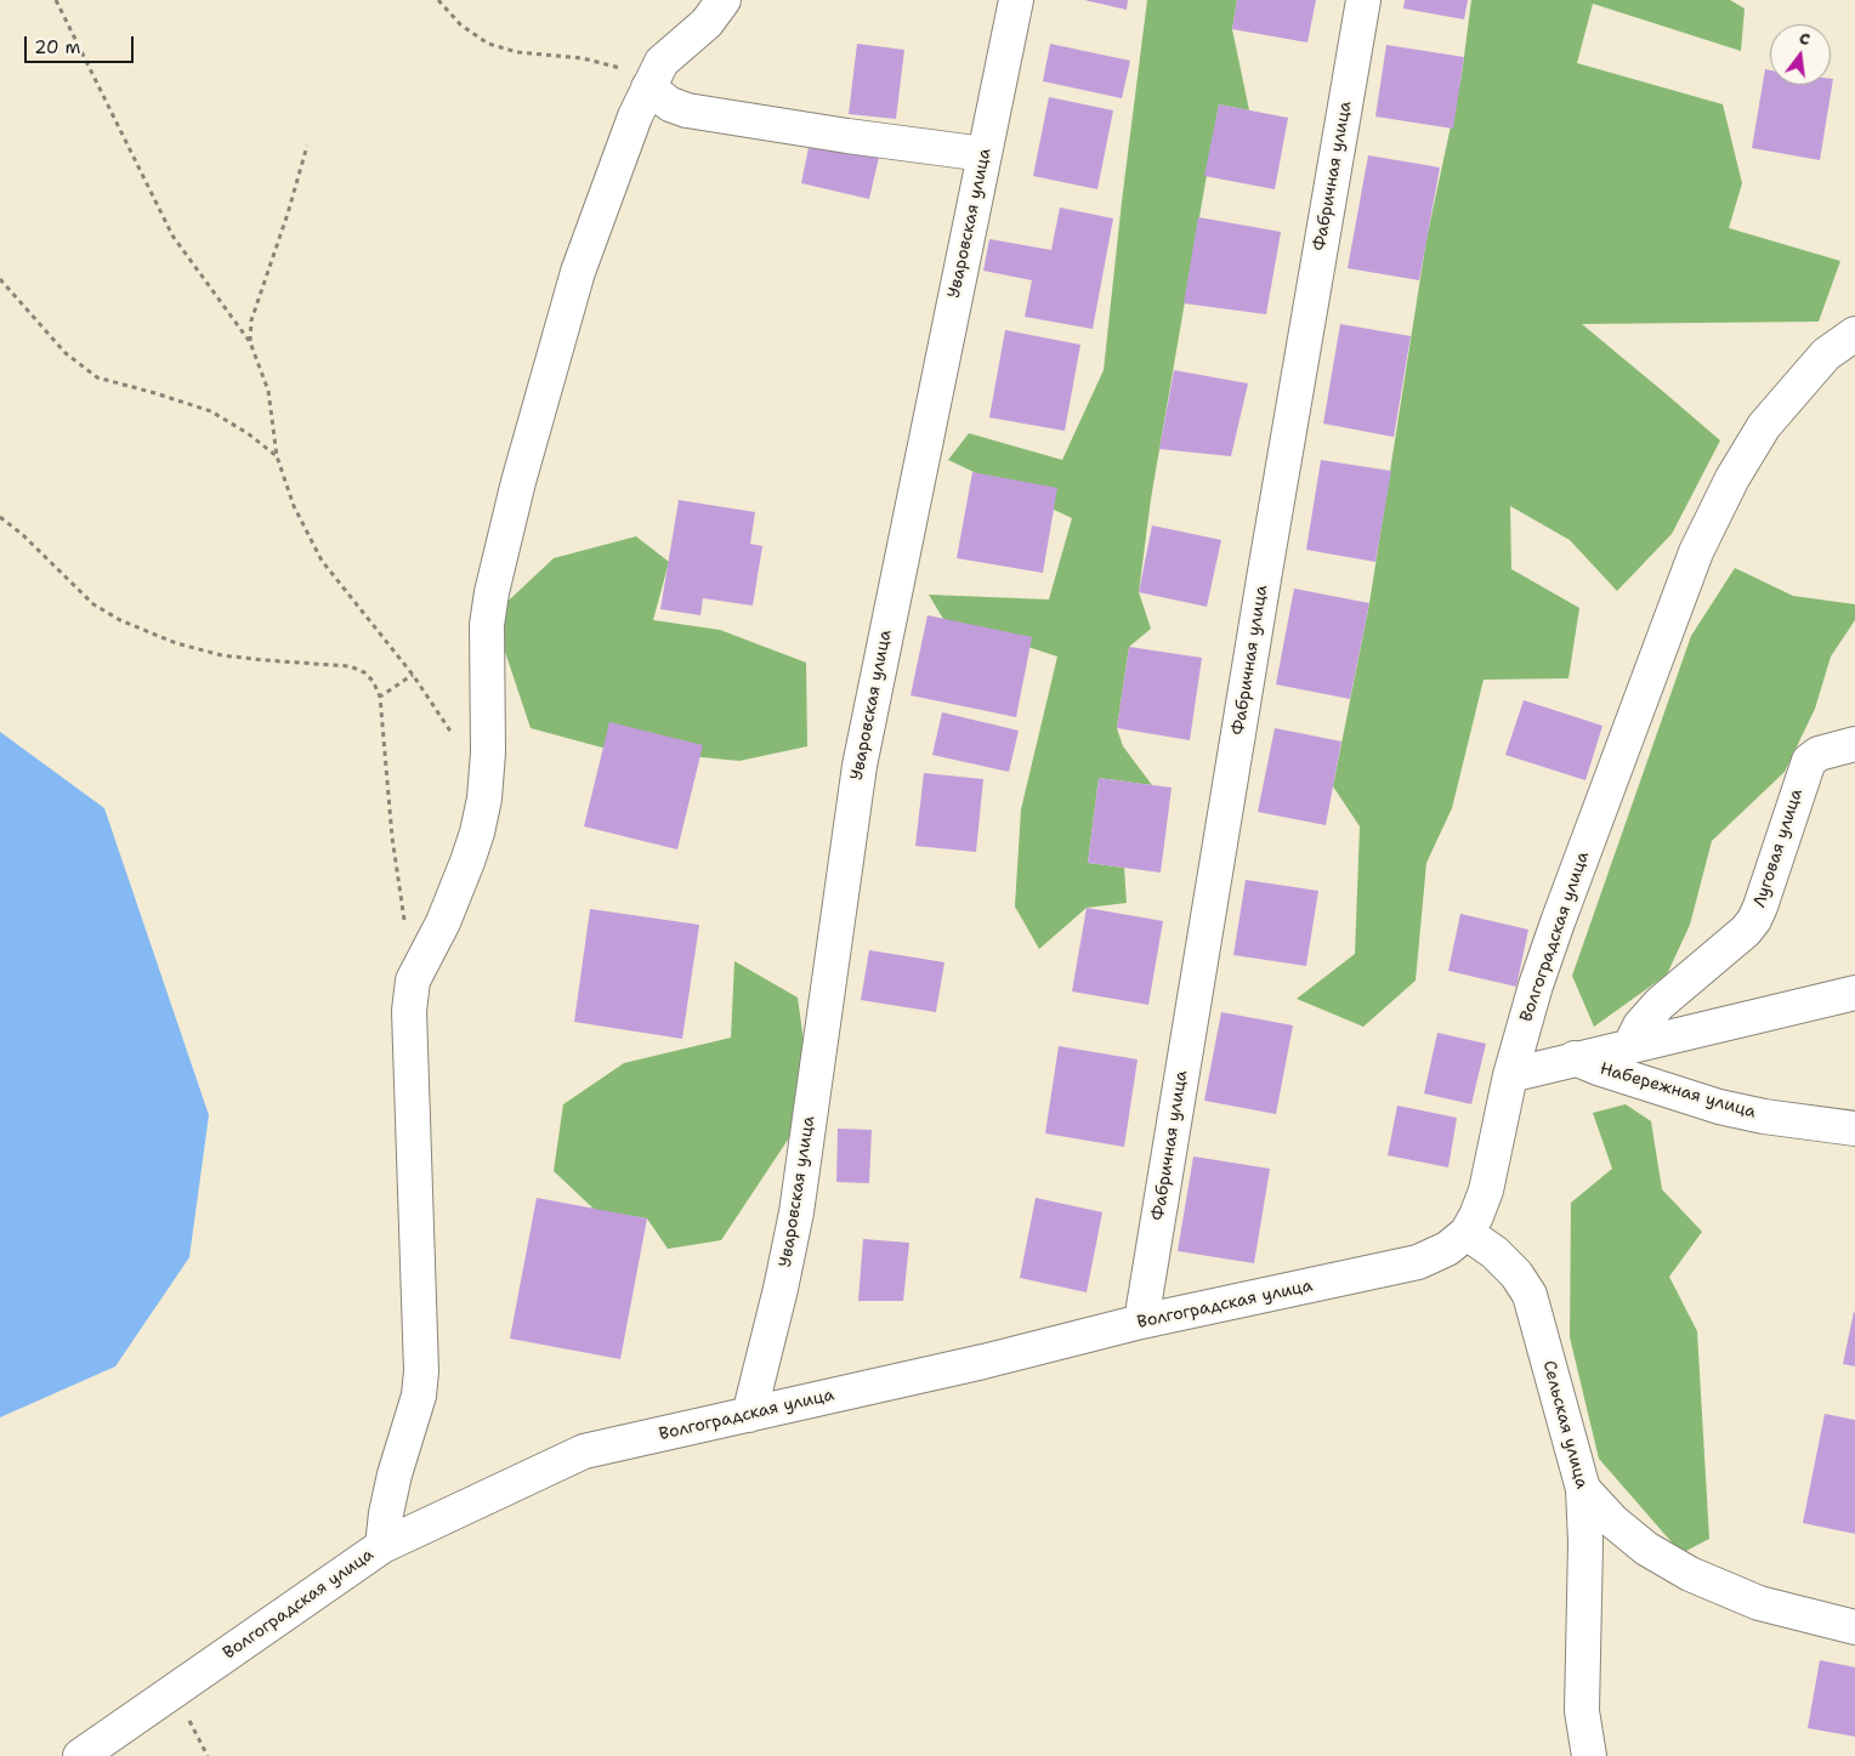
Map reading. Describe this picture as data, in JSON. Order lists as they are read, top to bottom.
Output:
{
  "streets": {
    "street": [
      "Фабричная улица",
      "Уваровская улица",
      "Луговая улица",
      "Волгоградская улица",
      "Набережная улица",
      "Сельская улица"
    ]
  },
  "crossings": [
    ["Фабричная улица", "Волгоградская улица"],
    ["Уваровская улица", "Волгоградская улица"],
    ["Волгоградская улица", "Сельская улица"]
  ],
  "scale_bar": "20 m",
  "north": "top"
}
